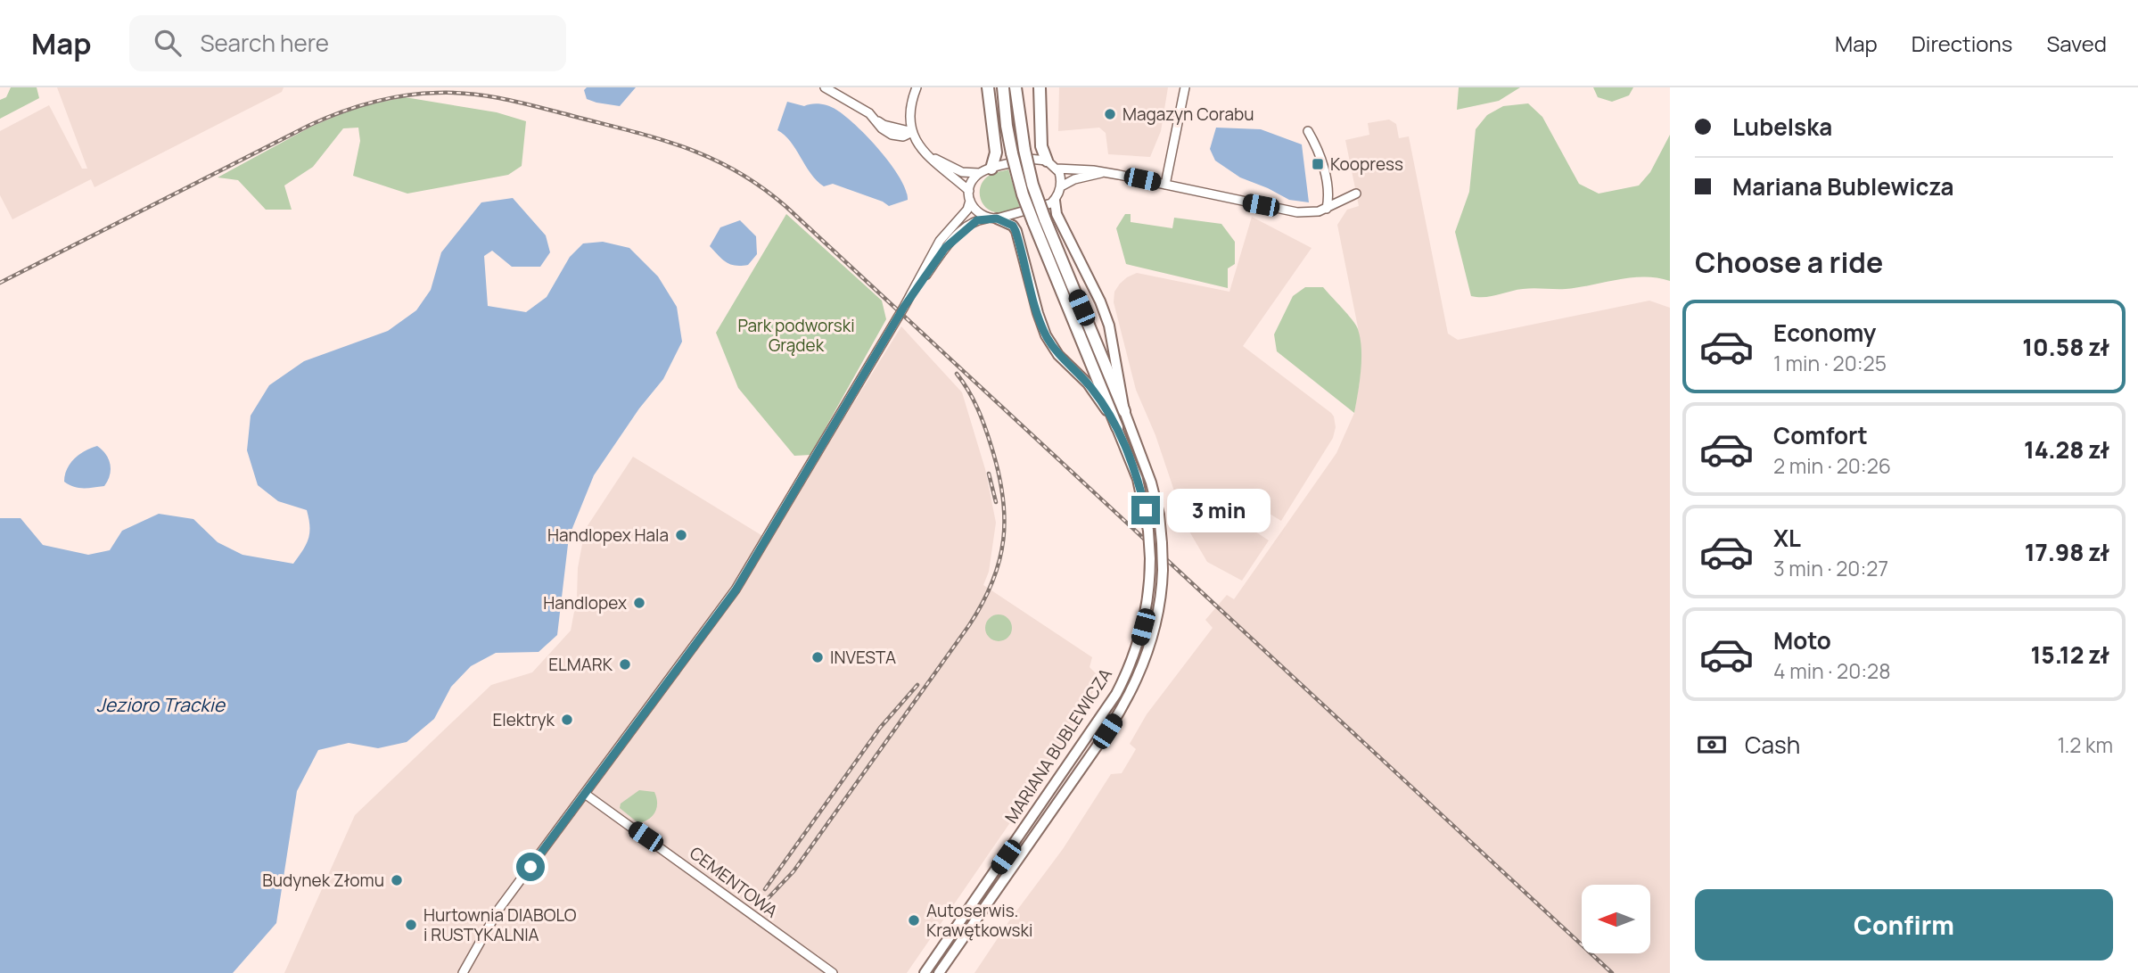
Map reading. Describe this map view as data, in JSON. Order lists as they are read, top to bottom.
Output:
{
  "streets": {
    "highway": ["MARIANA BUBLEWICZA"],
    "street": ["CEMENTOWA"]
  },
  "water": ["Jezioro Trackie"],
  "parks": ["Park podworski Grądek"],
  "places": {
    "other": [
      "Magazyn Corabu",
      "Handlopex Hala",
      "Handlopex",
      "INVESTA",
      "ELMARK",
      "Elektryk",
      "Budynek Złomu",
      "Autoserwis. Krawętkowski",
      "Hurtownia DIABOLO i RUSTYKALNIA"
    ],
    "transit": ["Koopress"]
  },
  "north": "left",
  "page": {
    "header": "Map",
    "search": "Search here",
    "nav": ["Map", "Directions", "Saved"],
    "banner": ["Lubelska", "Mariana Bublewicza"],
    "heading": "Choose a ride",
    "list": [
      {
        "name": "Economy",
        "note": "1 min · 20:25",
        "value": "10.58 zł"
      },
      {
        "name": "Comfort",
        "note": "2 min · 20:26",
        "value": "14.28 zł"
      },
      {
        "name": "XL",
        "note": "3 min · 20:27",
        "value": "17.98 zł"
      },
      {
        "name": "Moto",
        "note": "4 min · 20:28",
        "value": "15.12 zł"
      }
    ],
    "bubble": "3 min",
    "pay": ["Cash", "1.2 km"],
    "buttons": "Confirm"
  }
}
